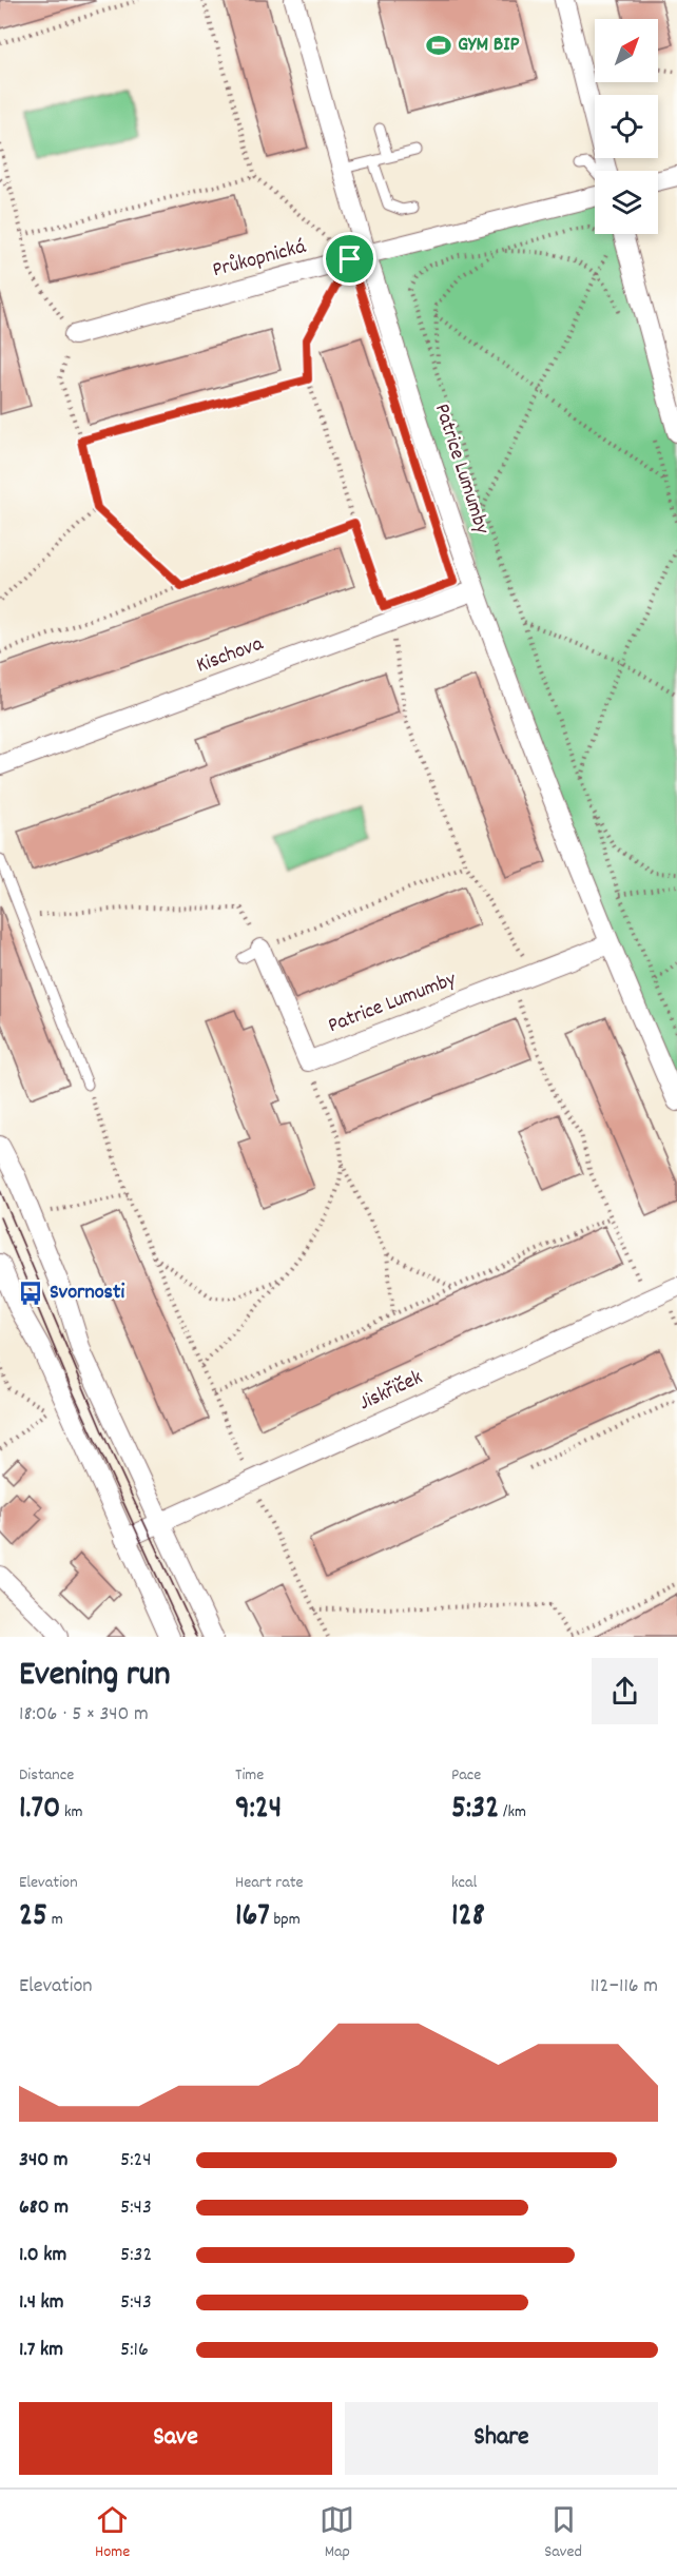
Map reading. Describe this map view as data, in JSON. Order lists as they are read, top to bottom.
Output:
{
  "streets": {
    "street": [
      "Průkopnická",
      "Patrice Lumumby",
      "Kischova",
      "Jiskřiček"
    ]
  },
  "crossings": [
    ["Průkopnická", "Patrice Lumumby"],
    ["Patrice Lumumby", "Kischova"]
  ],
  "places": {
    "sports": ["GYM BIP"],
    "bus stop": ["Svornosti"]
  },
  "north": "top right",
  "page": {
    "heading": ["Evening run", "18:06 · 5 × 340 m"],
    "stats": [
      ["Distance", "1.70 km"],
      ["Time", "9:24"],
      ["Pace", "5:32 /km"],
      ["Elevation", "25 m"],
      ["Heart rate", "167 bpm"],
      ["kcal", "128"]
    ],
    "chart": ["Elevation", "112–116 m"],
    "list": [
      {
        "name": "340 m",
        "note": "5:24"
      },
      {
        "name": "680 m",
        "note": "5:43"
      },
      {
        "name": "1.0 km",
        "note": "5:32"
      },
      {
        "name": "1.4 km",
        "note": "5:43"
      },
      {
        "name": "1.7 km",
        "note": "5:16"
      }
    ],
    "buttons": ["Save", "Share"],
    "tabs": ["Home", "Map", "Saved"]
  }
}
